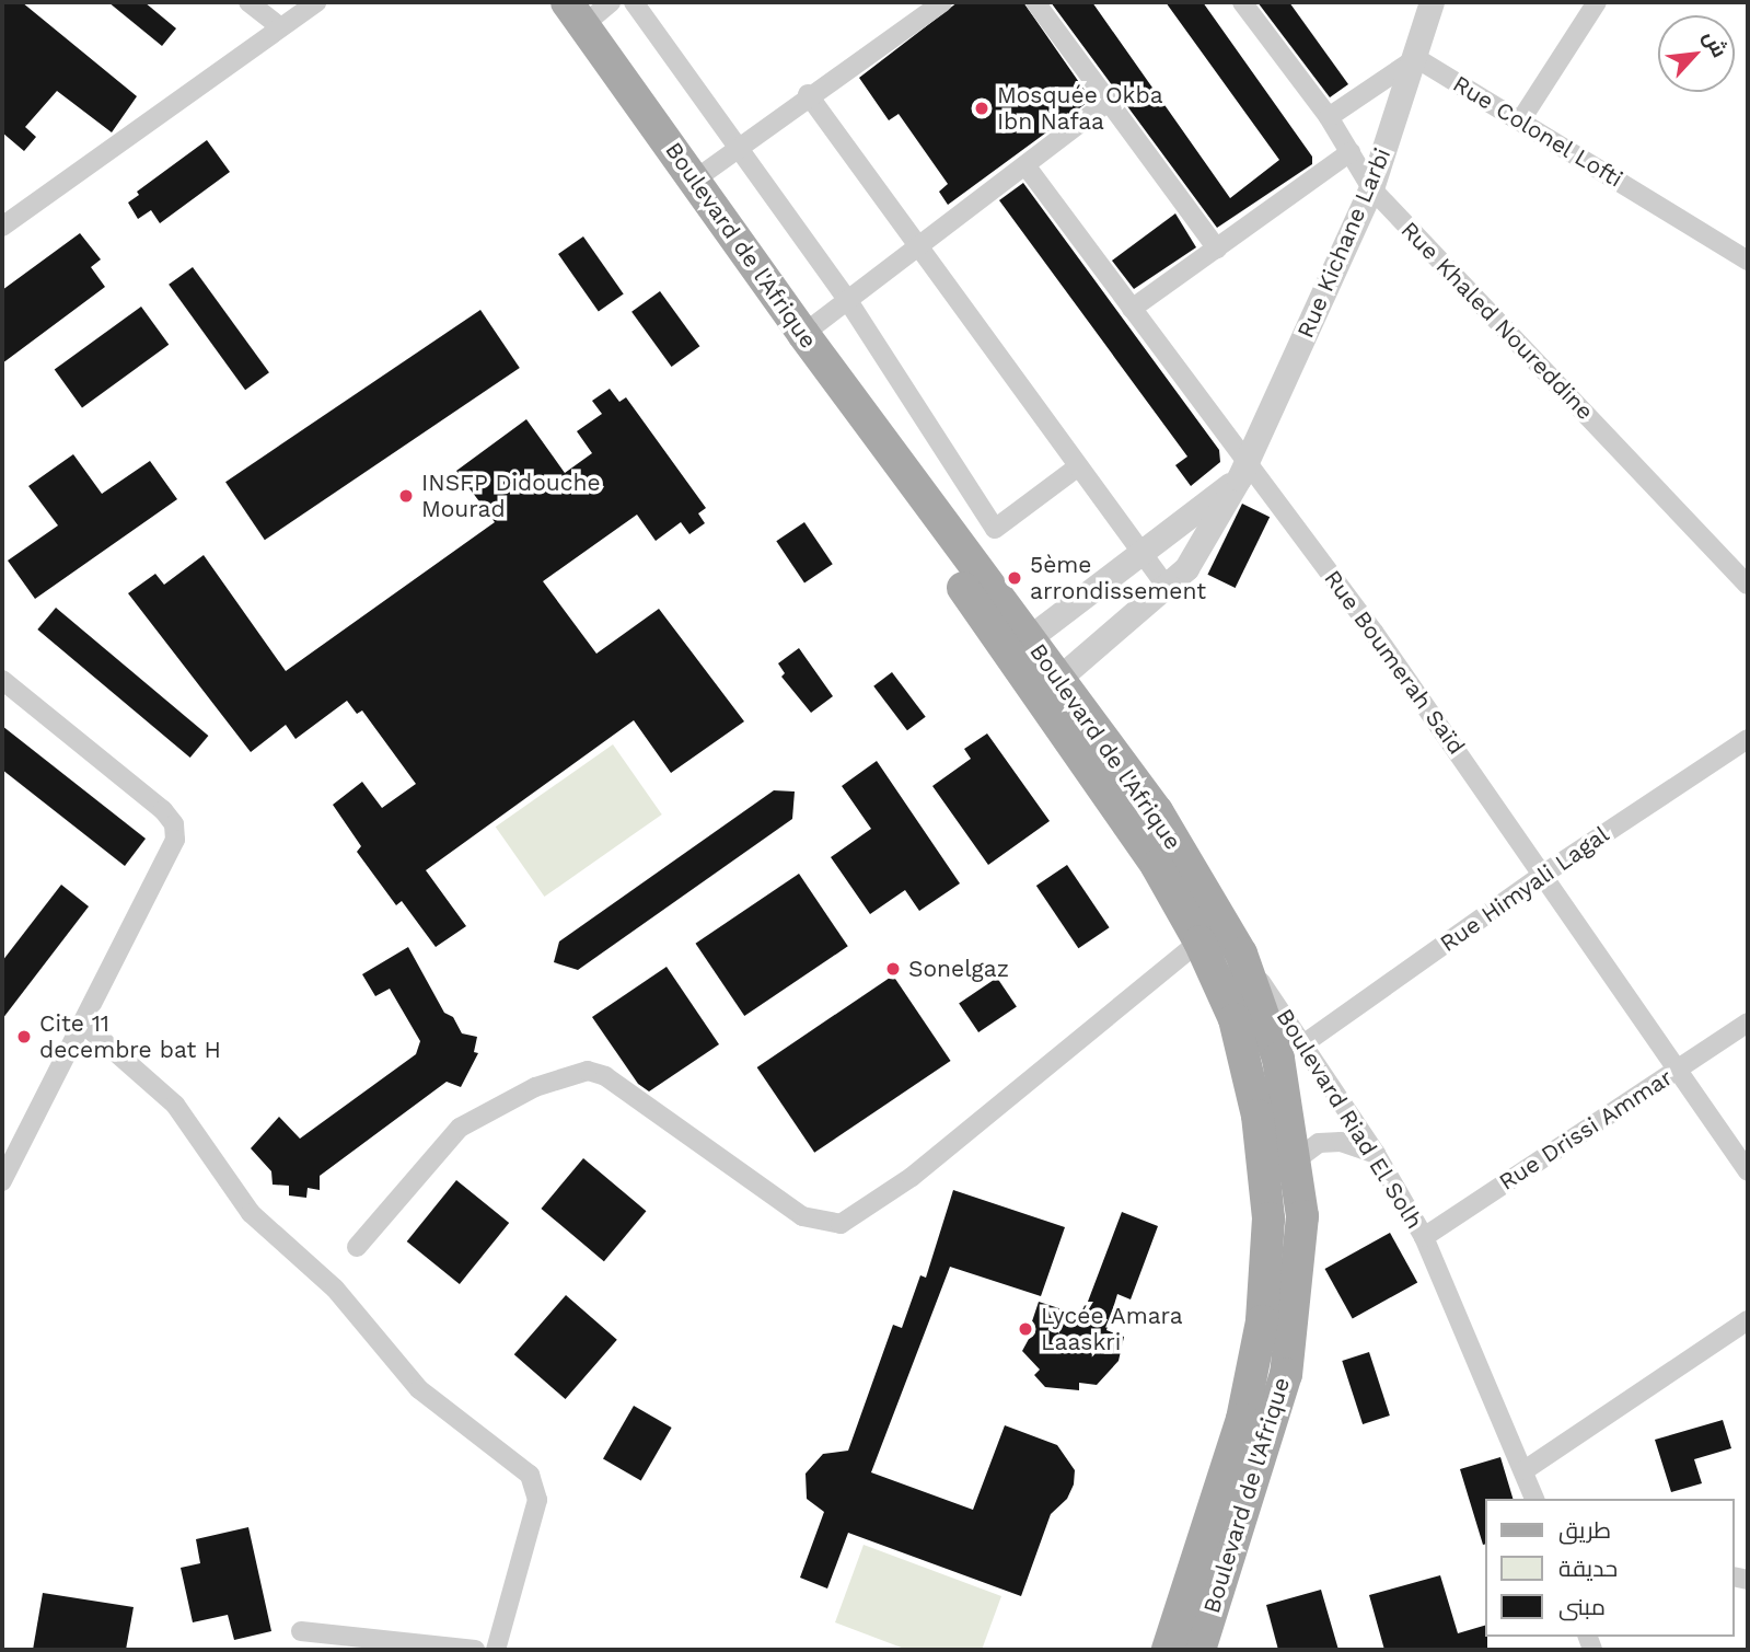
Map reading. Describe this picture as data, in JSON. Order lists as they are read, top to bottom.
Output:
{
  "streets": {
    "main road": ["Boulevard de l'Afrique"],
    "street": [
      "Rue Colonel Lofti",
      "Rue Kichane Larbi",
      "Rue Khaled Noureddine",
      "Rue Boumerah Saïd",
      "Rue Himyali Lagal",
      "Boulevard Riad El Solh",
      "Rue Drissi Ammar"
    ]
  },
  "crossings": [
    ["Rue Colonel Lofti", "Rue Kichane Larbi"],
    ["Rue Kichane Larbi", "Boulevard de l'Afrique"],
    ["Rue Kichane Larbi", "Rue Khaled Noureddine"],
    ["Rue Kichane Larbi", "Rue Boumerah Saïd"],
    ["Boulevard de l'Afrique", "Boulevard Riad El Solh"],
    ["Rue Boumerah Saïd", "Rue Himyali Lagal"],
    ["Rue Boumerah Saïd", "Rue Drissi Ammar"],
    ["Rue Himyali Lagal", "Boulevard Riad El Solh"],
    ["Boulevard Riad El Solh", "Rue Drissi Ammar"]
  ],
  "places": [
    "Mosquée Okba Ibn Nafaa",
    "INSFP Didouche Mourad",
    "5ème arrondissement",
    "Sonelgaz",
    "Cite 11 decembre bat H",
    "Lycée Amara Laaskri"
  ],
  "legend": ["طريق", "حديقة", "مبنى"],
  "north": "top right"
}
